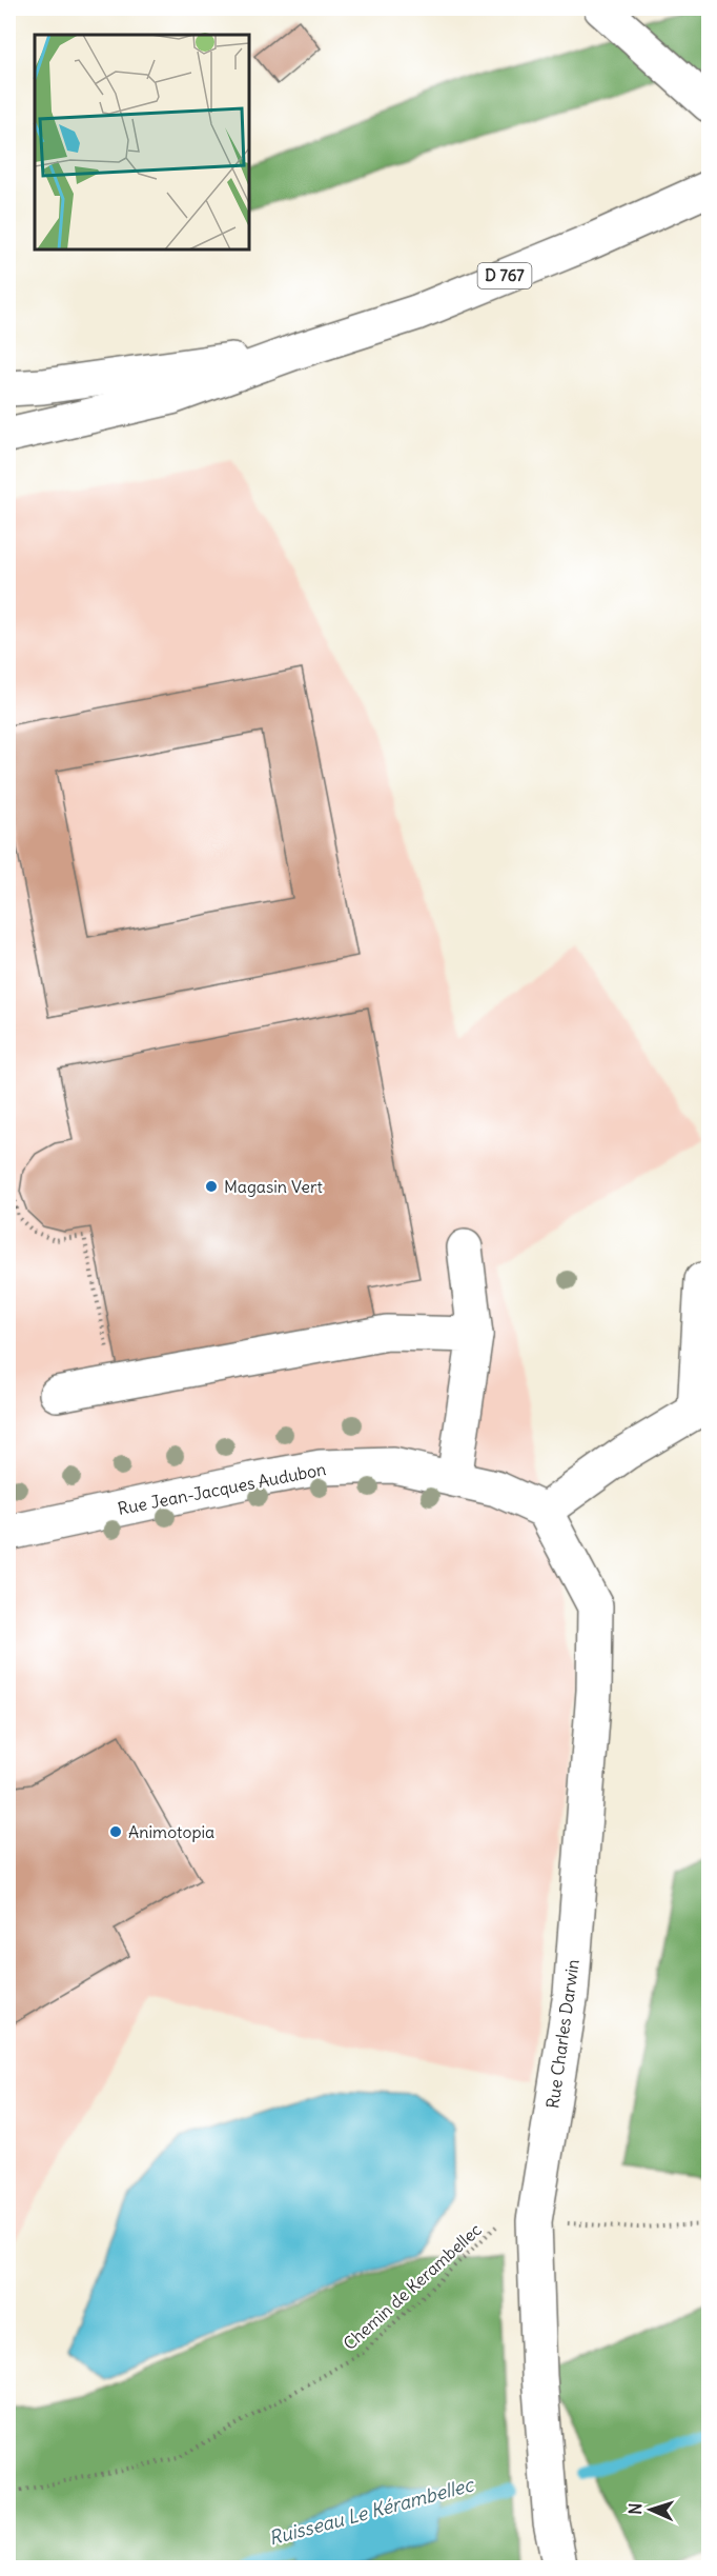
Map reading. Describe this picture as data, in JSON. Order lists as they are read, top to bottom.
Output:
{
  "streets": {
    "street": ["D 767", "Rue Jean-Jacques Audubon", "Rue Charles Darwin"],
    "path": ["Chemin de Kerambellec"]
  },
  "crossings": [
    ["Rue Jean-Jacques Audubon", "Rue Charles Darwin"],
    ["Rue Charles Darwin", "Chemin de Kerambellec"]
  ],
  "water": ["Ruisseau Le Kérambellec"],
  "places": ["Magasin Vert", "Animotopia"],
  "north": "left"
}
